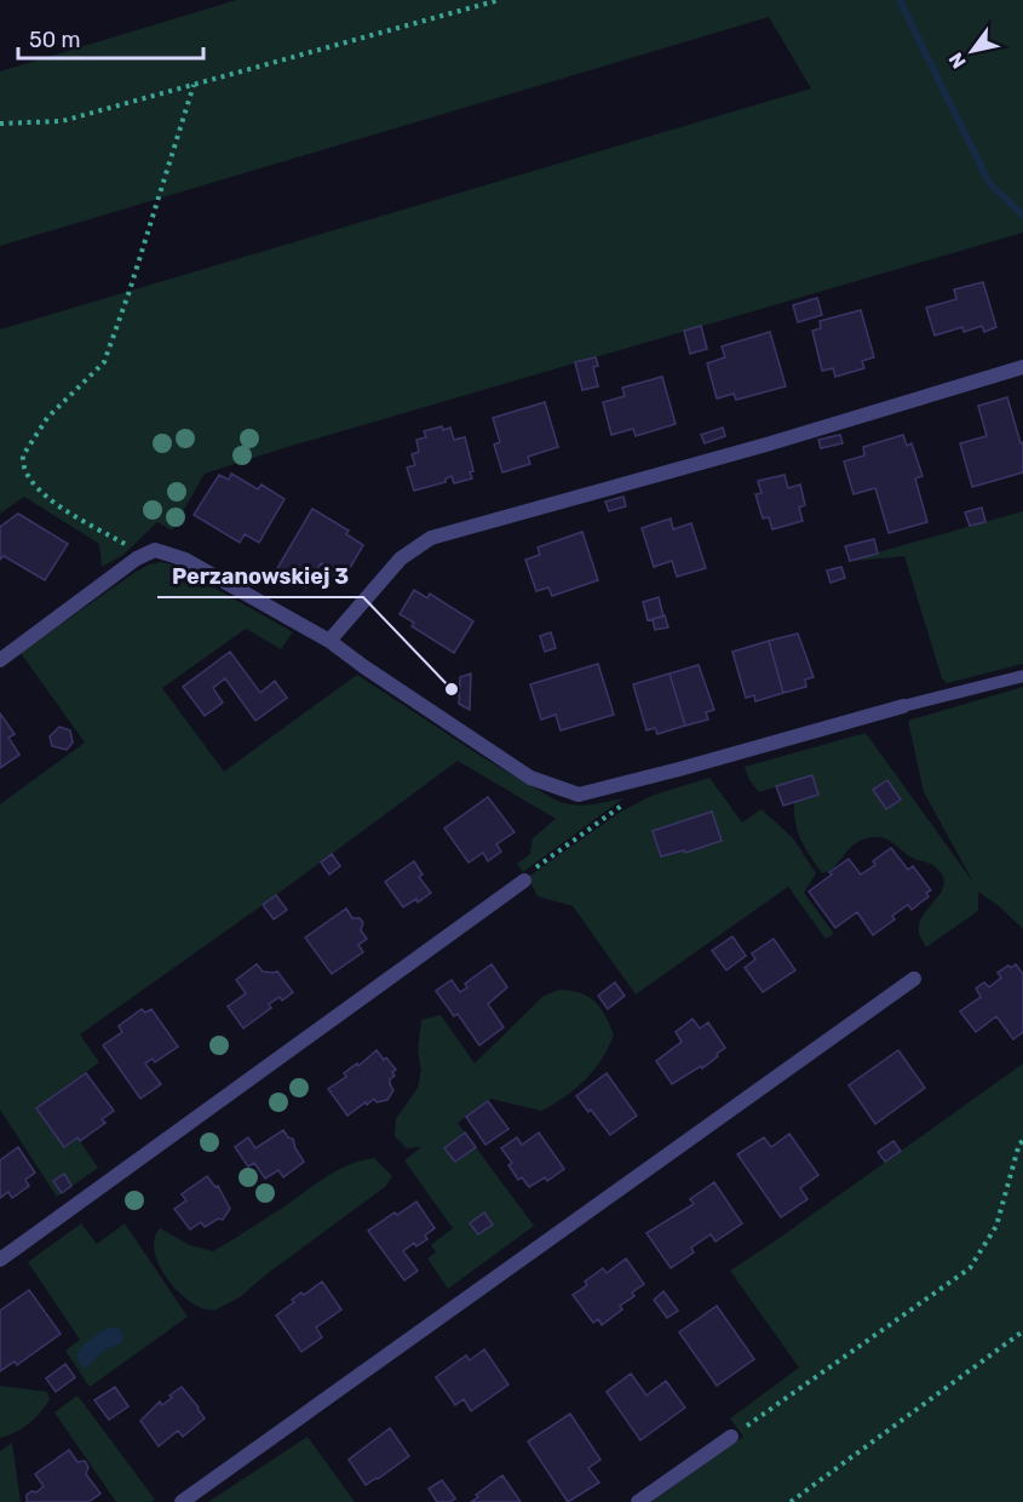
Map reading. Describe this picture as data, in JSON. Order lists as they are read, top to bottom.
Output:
{
  "places": ["Perzanowskiej 3"],
  "scale_bar": "50 m",
  "north": "bottom left"
}
